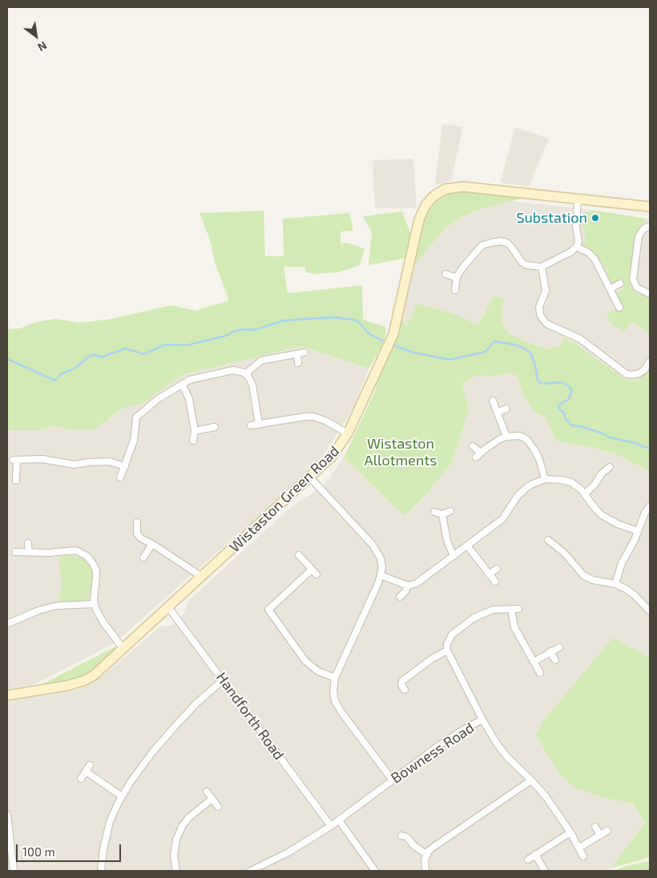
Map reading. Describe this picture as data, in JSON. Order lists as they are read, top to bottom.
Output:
{
  "streets": {
    "street": ["Wistaston Green Road", "Handforth Road", "Bowness Road"]
  },
  "crossings": [
    ["Wistaston Green Road", "Handforth Road"],
    ["Handforth Road", "Bowness Road"]
  ],
  "parks": ["Wistaston Allotments"],
  "places": ["Substation"],
  "scale_bar": "100 m",
  "north": "bottom right"
}
